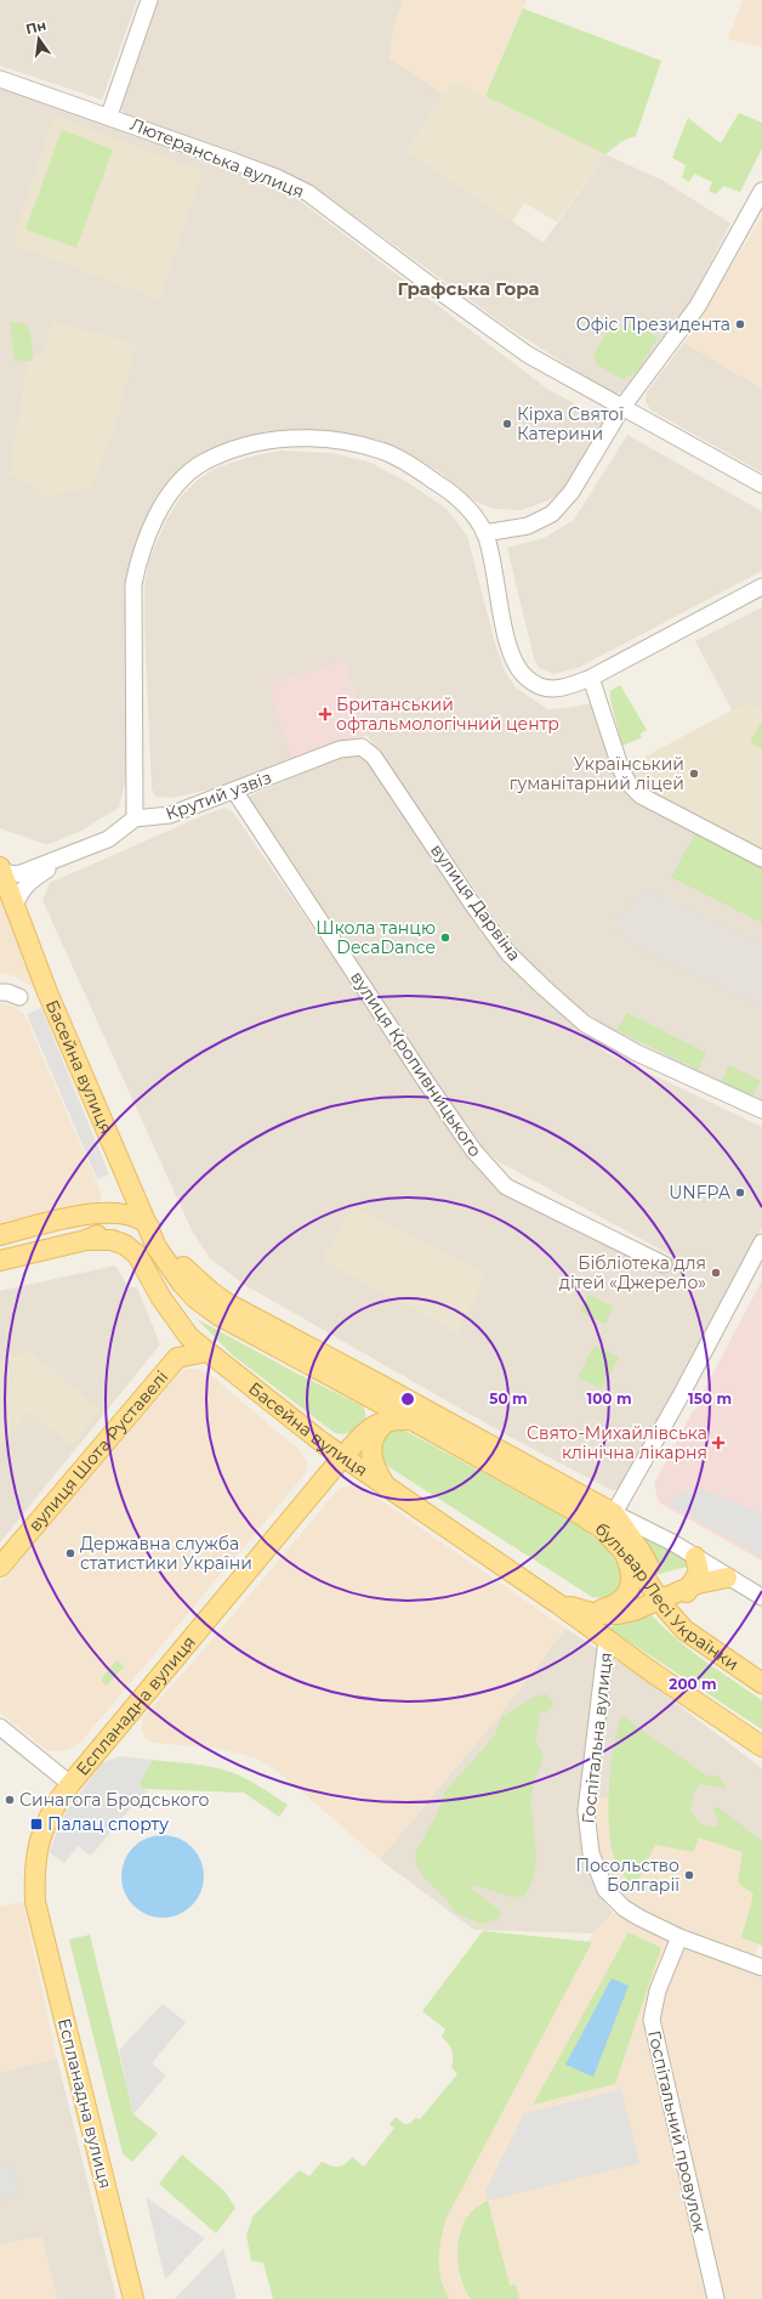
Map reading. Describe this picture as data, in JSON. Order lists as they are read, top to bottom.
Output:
{
  "streets": {
    "main road": [
      "Басейна вулиця",
      "вулиця Шота Руставелі",
      "бульвар Лесі Українки",
      "Еспланадна вулиця"
    ],
    "street": [
      "Лютеранська вулиця",
      "Крутий узвіз",
      "вулиця Дарвіна",
      "вулиця Кропивницького",
      "Госпітальна вулиця",
      "Госпітальний провулок"
    ]
  },
  "crossings": [
    ["Крутий узвіз", "вулиця Дарвіна"],
    ["Крутий узвіз", "вулиця Кропивницького"],
    ["Басейна вулиця", "вулиця Шота Руставелі"],
    ["Басейна вулиця", "бульвар Лесі Українки"],
    ["Басейна вулиця", "Еспланадна вулиця"],
    ["Госпітальна вулиця", "Госпітальний провулок"]
  ],
  "districts": ["Графська Гора"],
  "places": {
    "other": [
      "Офіс Президента",
      "Кірха Святої Катерини",
      "Український гуманітарний ліцей",
      "Школа танцю DecaDance",
      "UNFPA",
      "Бібліотека для дітей «Джерело»",
      "Державна служба статистики України",
      "Синагога Бродського",
      "Посольство Болгарії"
    ],
    "health": ["Британський офтальмологічний центр", "Свято-Михайлівська клінічна лікарня"],
    "transit": ["Палац спорту"]
  },
  "north": "top",
  "rings": [
    "50 m",
    "100 m",
    "150 m",
    "200 m"
  ]
}
